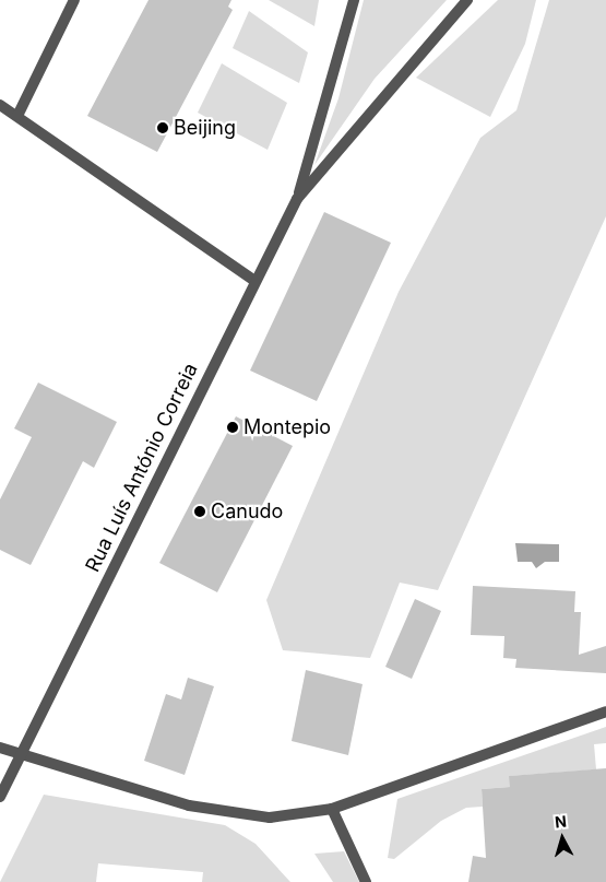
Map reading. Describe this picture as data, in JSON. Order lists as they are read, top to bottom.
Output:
{
  "streets": {
    "street": ["Rua Luís António Correia"]
  },
  "places": ["Beijing", "Montepio", "Canudo"],
  "north": "top"
}
